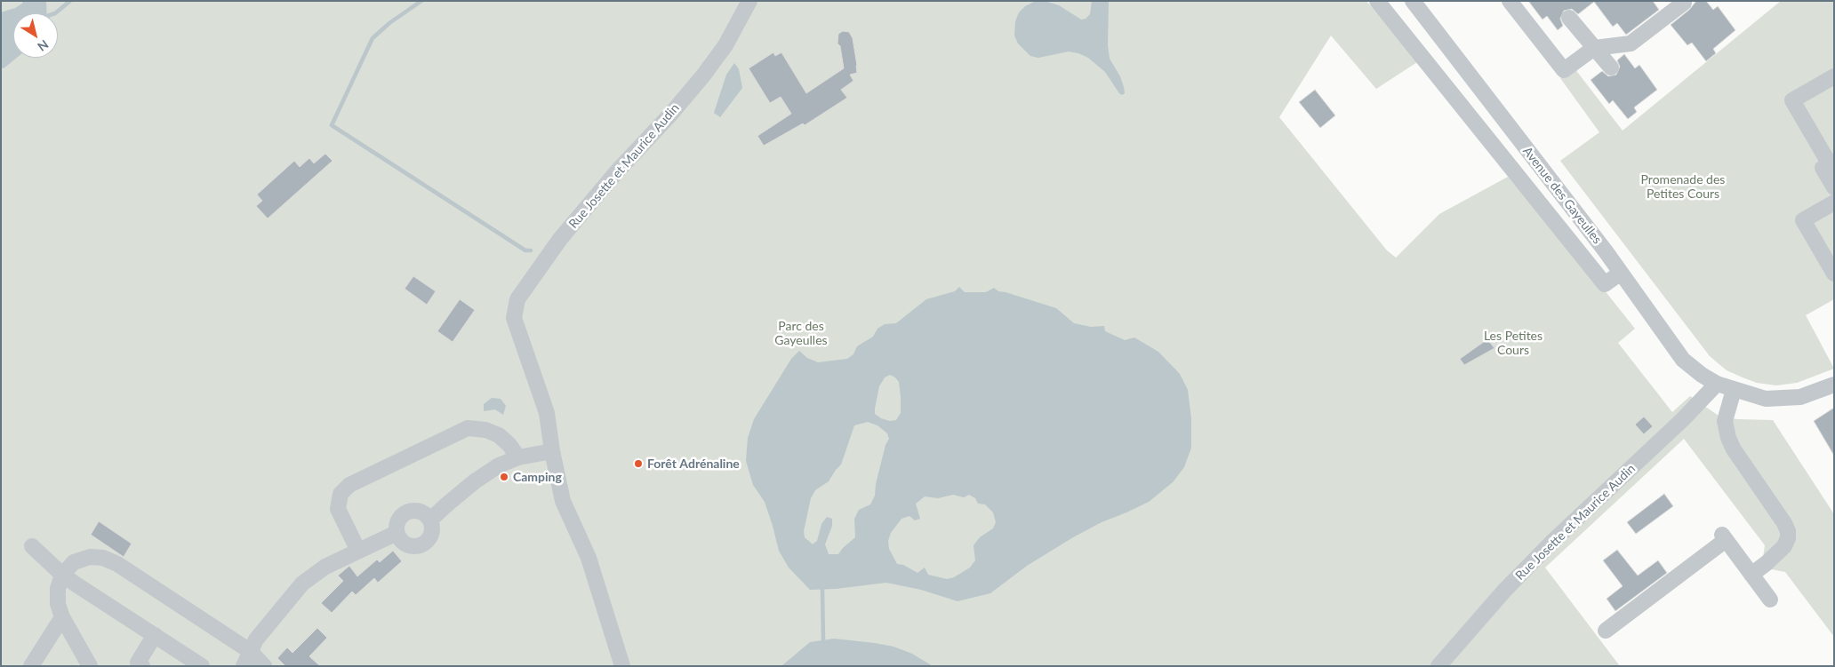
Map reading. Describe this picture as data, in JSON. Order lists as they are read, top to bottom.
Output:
{
  "streets": {
    "street": ["Rue Josette et Maurice Audin", "Avenue des Gayeulles"]
  },
  "crossings": [
    ["Rue Josette et Maurice Audin", "Avenue des Gayeulles"]
  ],
  "parks": ["Promenade des Petites Cours", "Parc des Gayeulles", "Les Petites Cours"],
  "places": ["Forêt Adrénaline", "Camping"],
  "north": "bottom right"
}
